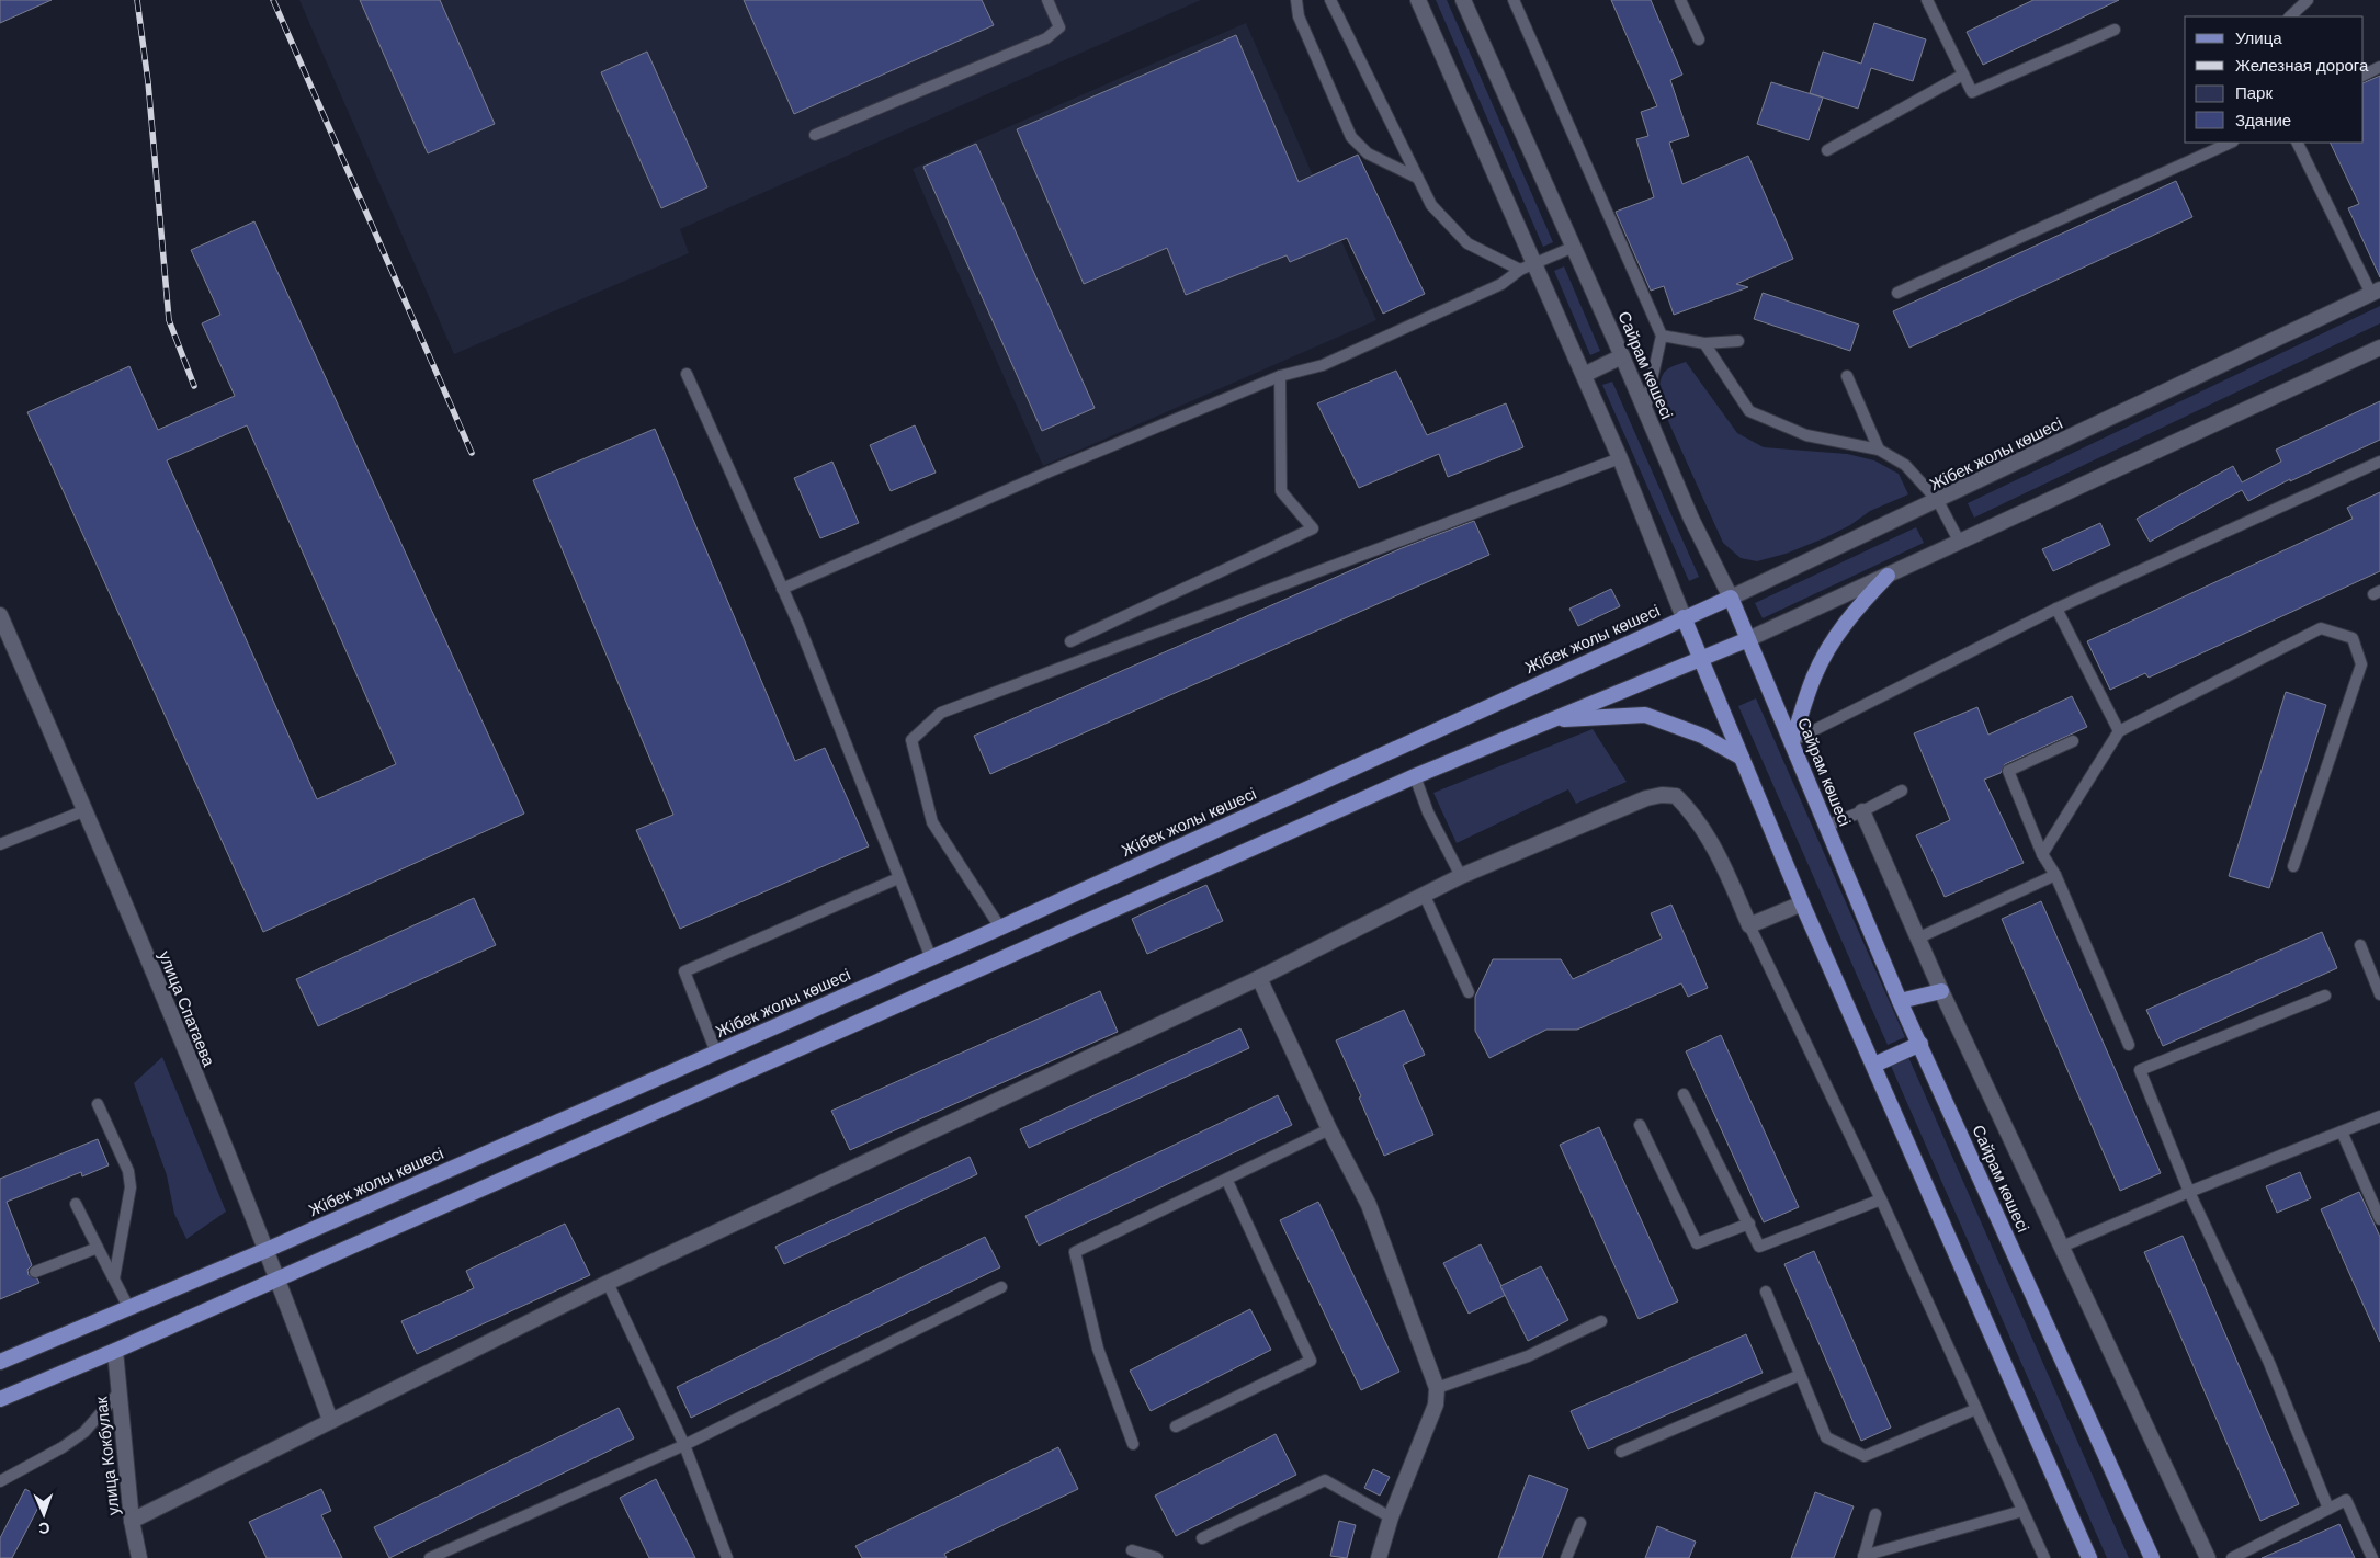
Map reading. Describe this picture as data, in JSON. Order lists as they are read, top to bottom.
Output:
{
  "streets": {
    "main road": ["Сайрам көшесі", "Жібек жолы көшесі"],
    "street": ["улица Спатаева", "улица Кокбулак"]
  },
  "crossings": [
    ["Сайрам көшесі", "Жібек жолы көшесі"],
    ["Жібек жолы көшесі", "улица Спатаева"]
  ],
  "legend": [
    "Улица",
    "Железная дорога",
    "Парк",
    "Здание"
  ],
  "north": "bottom"
}
